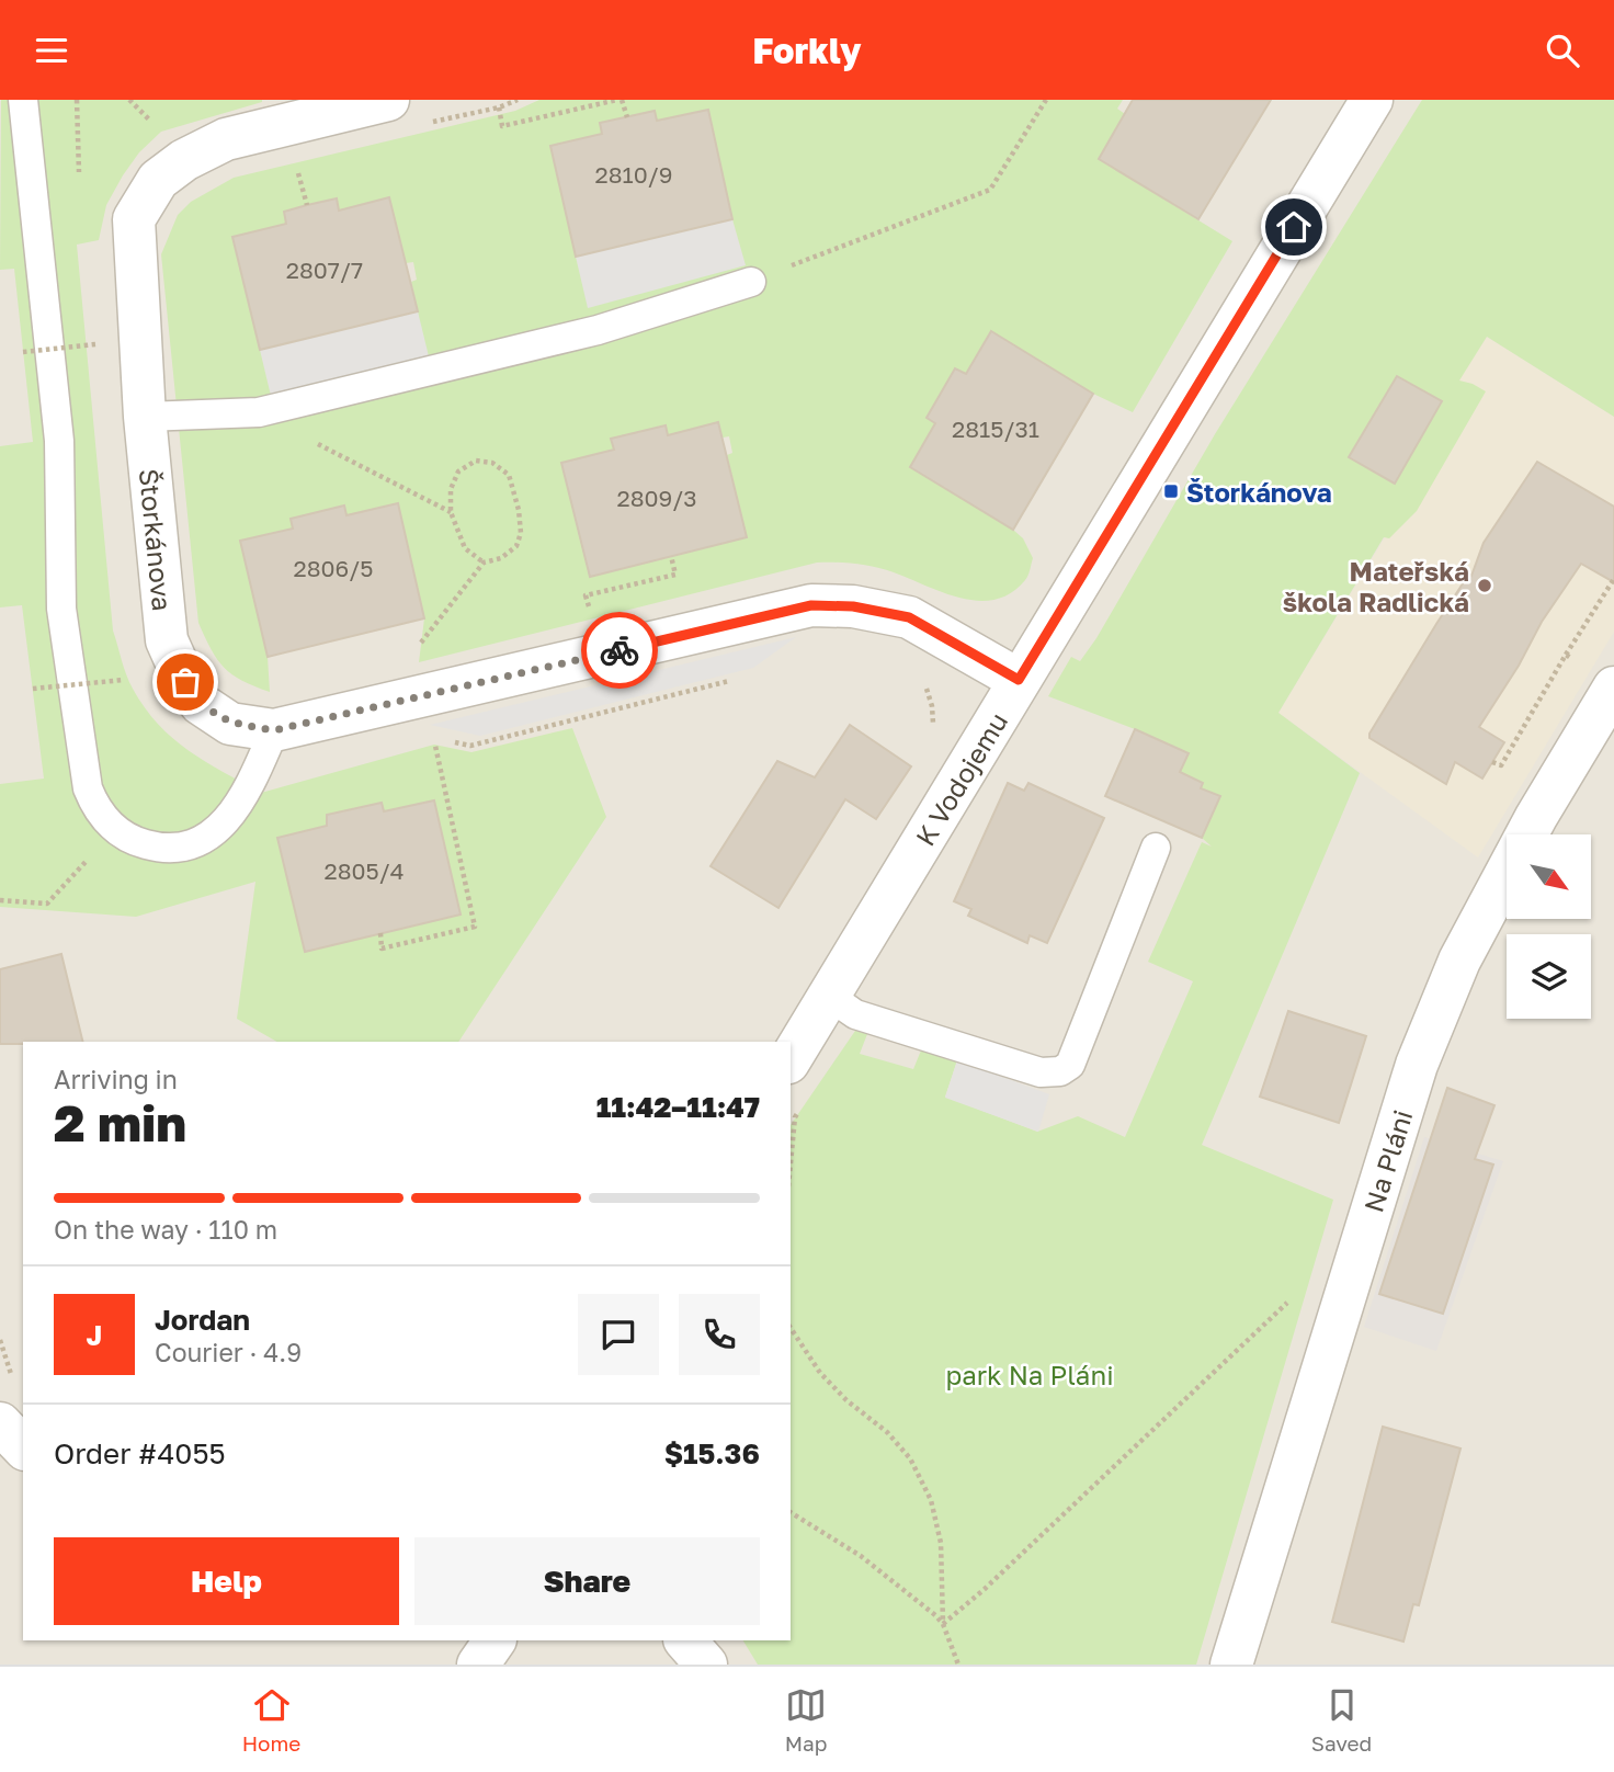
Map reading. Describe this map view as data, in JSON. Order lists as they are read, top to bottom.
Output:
{
  "streets": {
    "street": ["Štorkánova", "K Vodojemu", "Na Pláni"]
  },
  "crossings": [
    ["Štorkánova", "K Vodojemu"]
  ],
  "parks": ["park Na Pláni"],
  "places": {
    "transit": ["Štorkánova"],
    "other": ["Mateřská škola Radlická"]
  },
  "house_numbers": [
    "2810/9",
    "2807/7",
    "2815/31",
    "2809/3",
    "2806/5",
    "2805/4"
  ],
  "north": "bottom right",
  "page": {
    "header": "Forkly",
    "heading": ["2 min", "Arriving in", "11:42–11:47"],
    "panel": [
      "Jordan",
      "Courier · 4.9",
      "Order #4055",
      "$15.36"
    ],
    "bar": "On the way · 110 m",
    "round": "J",
    "buttons": ["Help", "Share"],
    "tabs": ["Home", "Map", "Saved"]
  }
}
